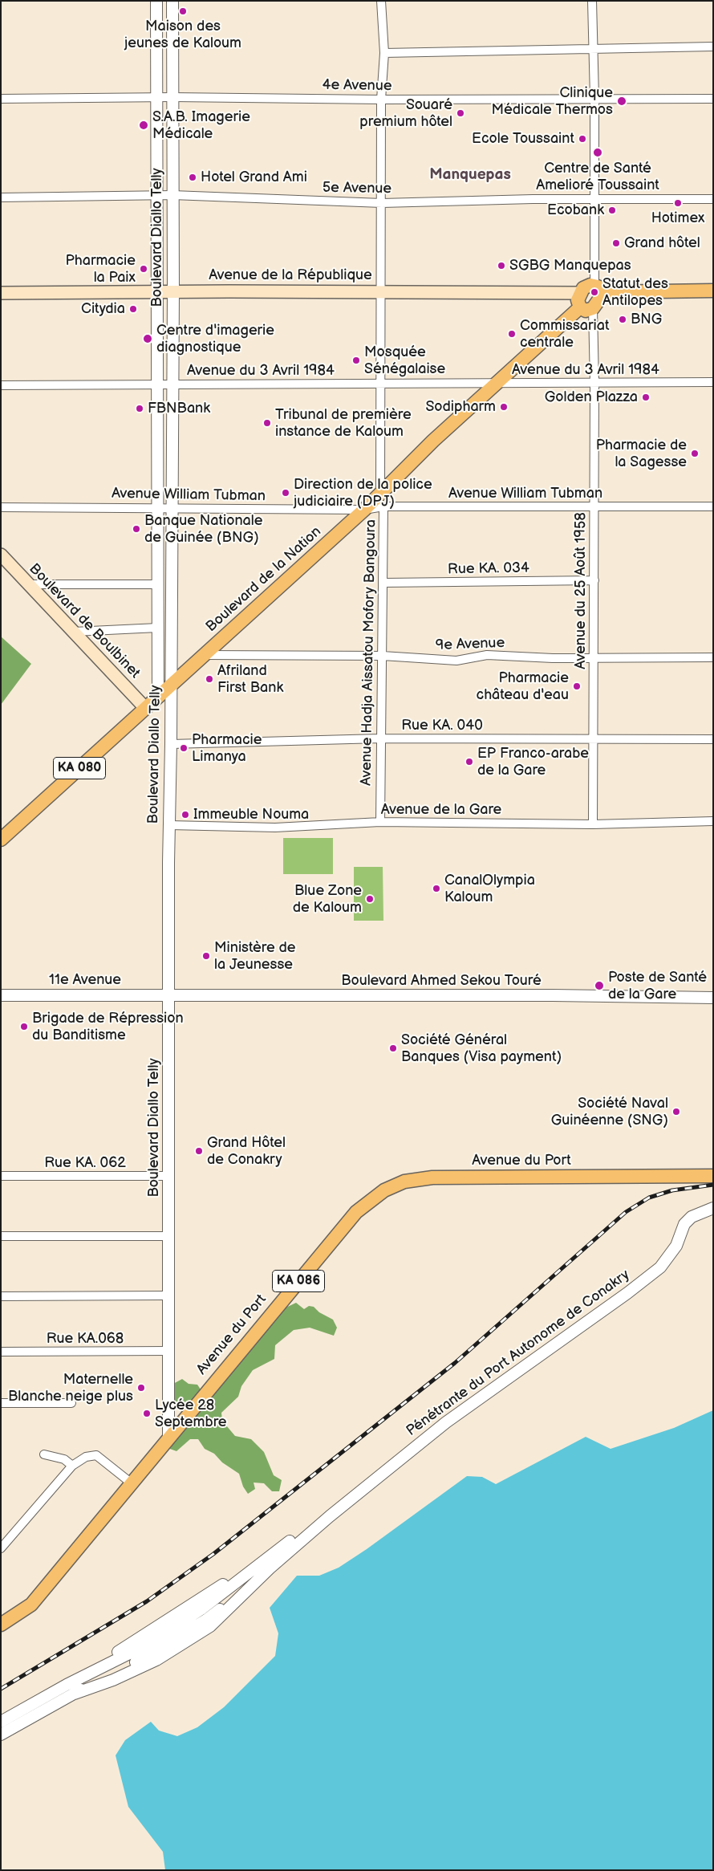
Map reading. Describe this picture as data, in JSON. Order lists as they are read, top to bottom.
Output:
{
  "streets": {
    "main road": [
      "Avenue de la République",
      "Boulevard de la Nation",
      "Boulevard de Boulbinet",
      "KA 080",
      "Avenue du Port",
      "KA 086"
    ],
    "street": [
      "4e Avenue",
      "5e Avenue",
      "Boulevard Diallo Telly",
      "Avenue du 3 Avril 1984",
      "Avenue William Tubman",
      "Rue KA. 034",
      "Avenue du 25 Août 1958",
      "9e Avenue",
      "Avenue Hadja Aissatou Mofory Bangoura",
      "Rue KA. 040",
      "Avenue de la Gare",
      "11e Avenue",
      "Boulevard Ahmed Sekou Touré",
      "Rue KA. 062",
      "Rue KA.068",
      "Pénétrante du Port Autonome de Conakry"
    ]
  },
  "crossings": [
    ["4e Avenue", "Boulevard Diallo Telly"],
    ["5e Avenue", "Boulevard Diallo Telly"],
    ["Boulevard Diallo Telly", "Avenue de la République"],
    ["Boulevard Diallo Telly", "Avenue du 3 Avril 1984"],
    ["Boulevard Diallo Telly", "Avenue William Tubman"],
    ["Boulevard Diallo Telly", "Boulevard de la Nation"],
    ["Boulevard Diallo Telly", "Rue KA. 040"],
    ["Boulevard Diallo Telly", "Avenue de la Gare"],
    ["Boulevard Diallo Telly", "11e Avenue"],
    ["Boulevard Diallo Telly", "Boulevard Ahmed Sekou Touré"],
    ["Boulevard Diallo Telly", "Avenue du Port"],
    ["Boulevard Diallo Telly", "Rue KA. 062"],
    ["Boulevard Diallo Telly", "Rue KA.068"],
    ["Avenue de la République", "Boulevard de la Nation"],
    ["Avenue de la République", "Avenue du 25 Août 1958"],
    ["Avenue du 3 Avril 1984", "Boulevard de la Nation"],
    ["Avenue du 3 Avril 1984", "Avenue du 25 Août 1958"],
    ["Avenue William Tubman", "Boulevard de la Nation"],
    ["Avenue William Tubman", "Avenue du 25 Août 1958"],
    ["Avenue William Tubman", "Avenue Hadja Aissatou Mofory Bangoura"],
    ["Rue KA. 034", "Avenue du 25 Août 1958"],
    ["Rue KA. 034", "Avenue Hadja Aissatou Mofory Bangoura"],
    ["Boulevard de la Nation", "Avenue du 25 Août 1958"],
    ["Boulevard de la Nation", "Boulevard de Boulbinet"],
    ["Boulevard de la Nation", "9e Avenue"],
    ["Avenue du 25 Août 1958", "9e Avenue"],
    ["Avenue du 25 Août 1958", "Rue KA. 040"],
    ["Avenue du 25 Août 1958", "Avenue de la Gare"],
    ["9e Avenue", "Avenue Hadja Aissatou Mofory Bangoura"],
    ["Avenue Hadja Aissatou Mofory Bangoura", "Rue KA. 040"],
    ["Avenue Hadja Aissatou Mofory Bangoura", "Avenue de la Gare"],
    ["11e Avenue", "Boulevard Ahmed Sekou Touré"]
  ],
  "districts": ["Manquepas"],
  "places": [
    "Maison des jeunes de Kaloum",
    "Clinique Médicale Thermos",
    "Souaré premium hôtel",
    "S.A.B. Imagerie Médicale",
    "Ecole Toussaint",
    "Centre de Santé Amelioré Toussaint",
    "Hotel Grand Ami",
    "Hotimex",
    "Ecobank",
    "Grand hôtel",
    "SGBG Manquepas",
    "Pharmacie la Paix",
    "Statut des Antilopes",
    "Citydia",
    "BNG",
    "Commissariat centrale",
    "Centre d'imagerie diagnostique",
    "Mosquée Sénégalaise",
    "Golden Plazza",
    "Sodipharm",
    "FBNBank",
    "Tribunal de première instance de Kaloum",
    "Pharmacie de la Sagesse",
    "Direction de la police judiciaire (DPJ)",
    "Banque Nationale de Guinée (BNG)",
    "Afriland First Bank",
    "Pharmacie château d'eau",
    "Pharmacie Limanya",
    "EP Franco-arabe de la Gare",
    "Immeuble Nouma",
    "CanalOlympia Kaloum",
    "Blue Zone de Kaloum",
    "Ministère de la Jeunesse",
    "Poste de Santé de la Gare",
    "Brigade de Répression du Banditisme",
    "Société Général Banques (Visa payment)",
    "Société Naval Guinéenne (SNG)",
    "Grand Hôtel de Conakry",
    "Maternelle Blanche neige plus",
    "Lycée 28 Septembre"
  ]
}
